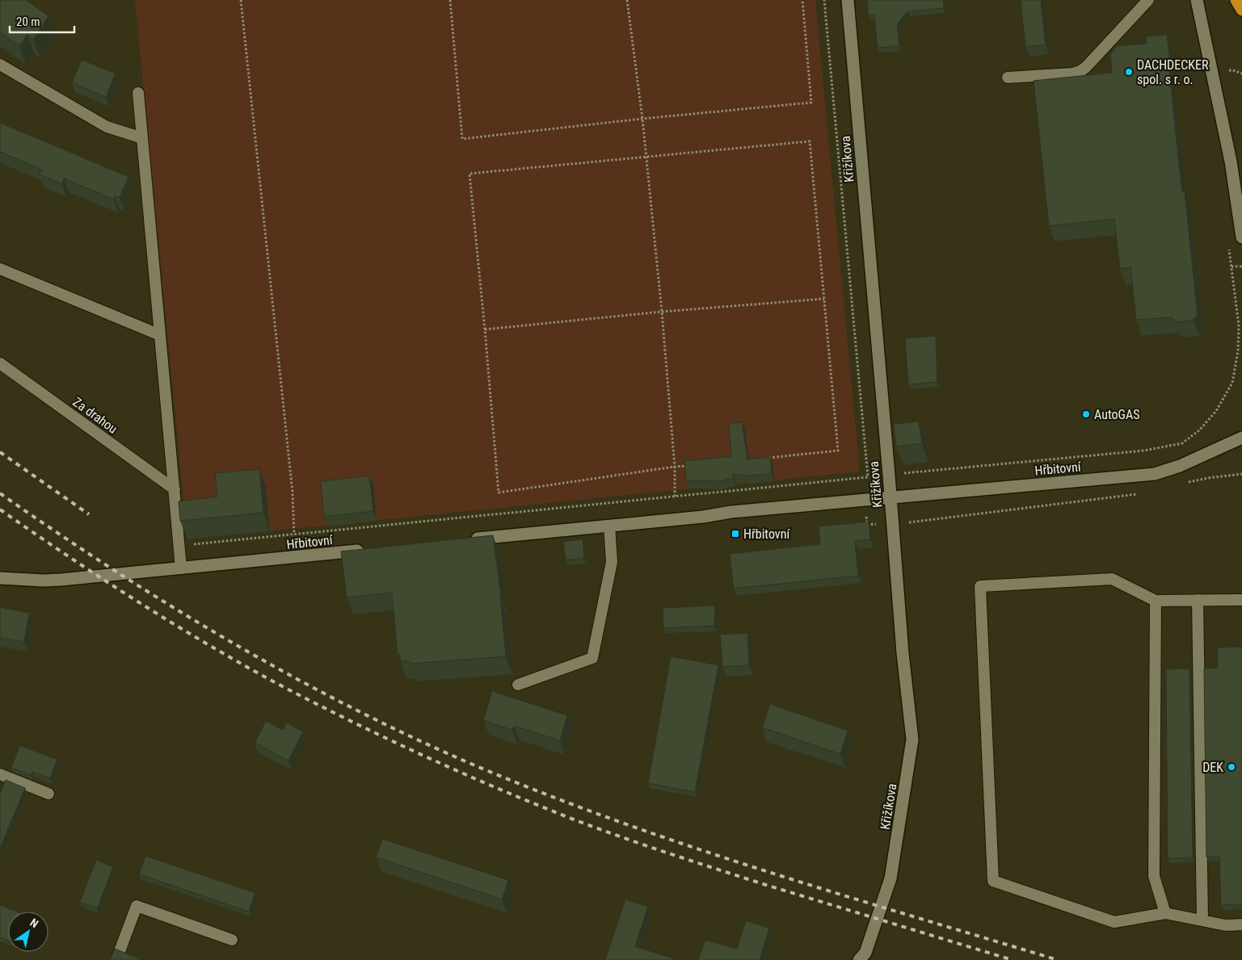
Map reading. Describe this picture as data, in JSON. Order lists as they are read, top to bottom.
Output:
{
  "streets": {
    "street": ["Křižíkova", "Hřbitovní"],
    "lane": ["Za drahou"]
  },
  "crossings": [
    ["Křižíkova", "Hřbitovní"]
  ],
  "places": {
    "other": ["DACHDECKER spol. s r. o.", "AutoGAS", "DEK"],
    "transit": ["Hřbitovní"]
  },
  "scale_bar": "20 m",
  "north": "top right"
}
